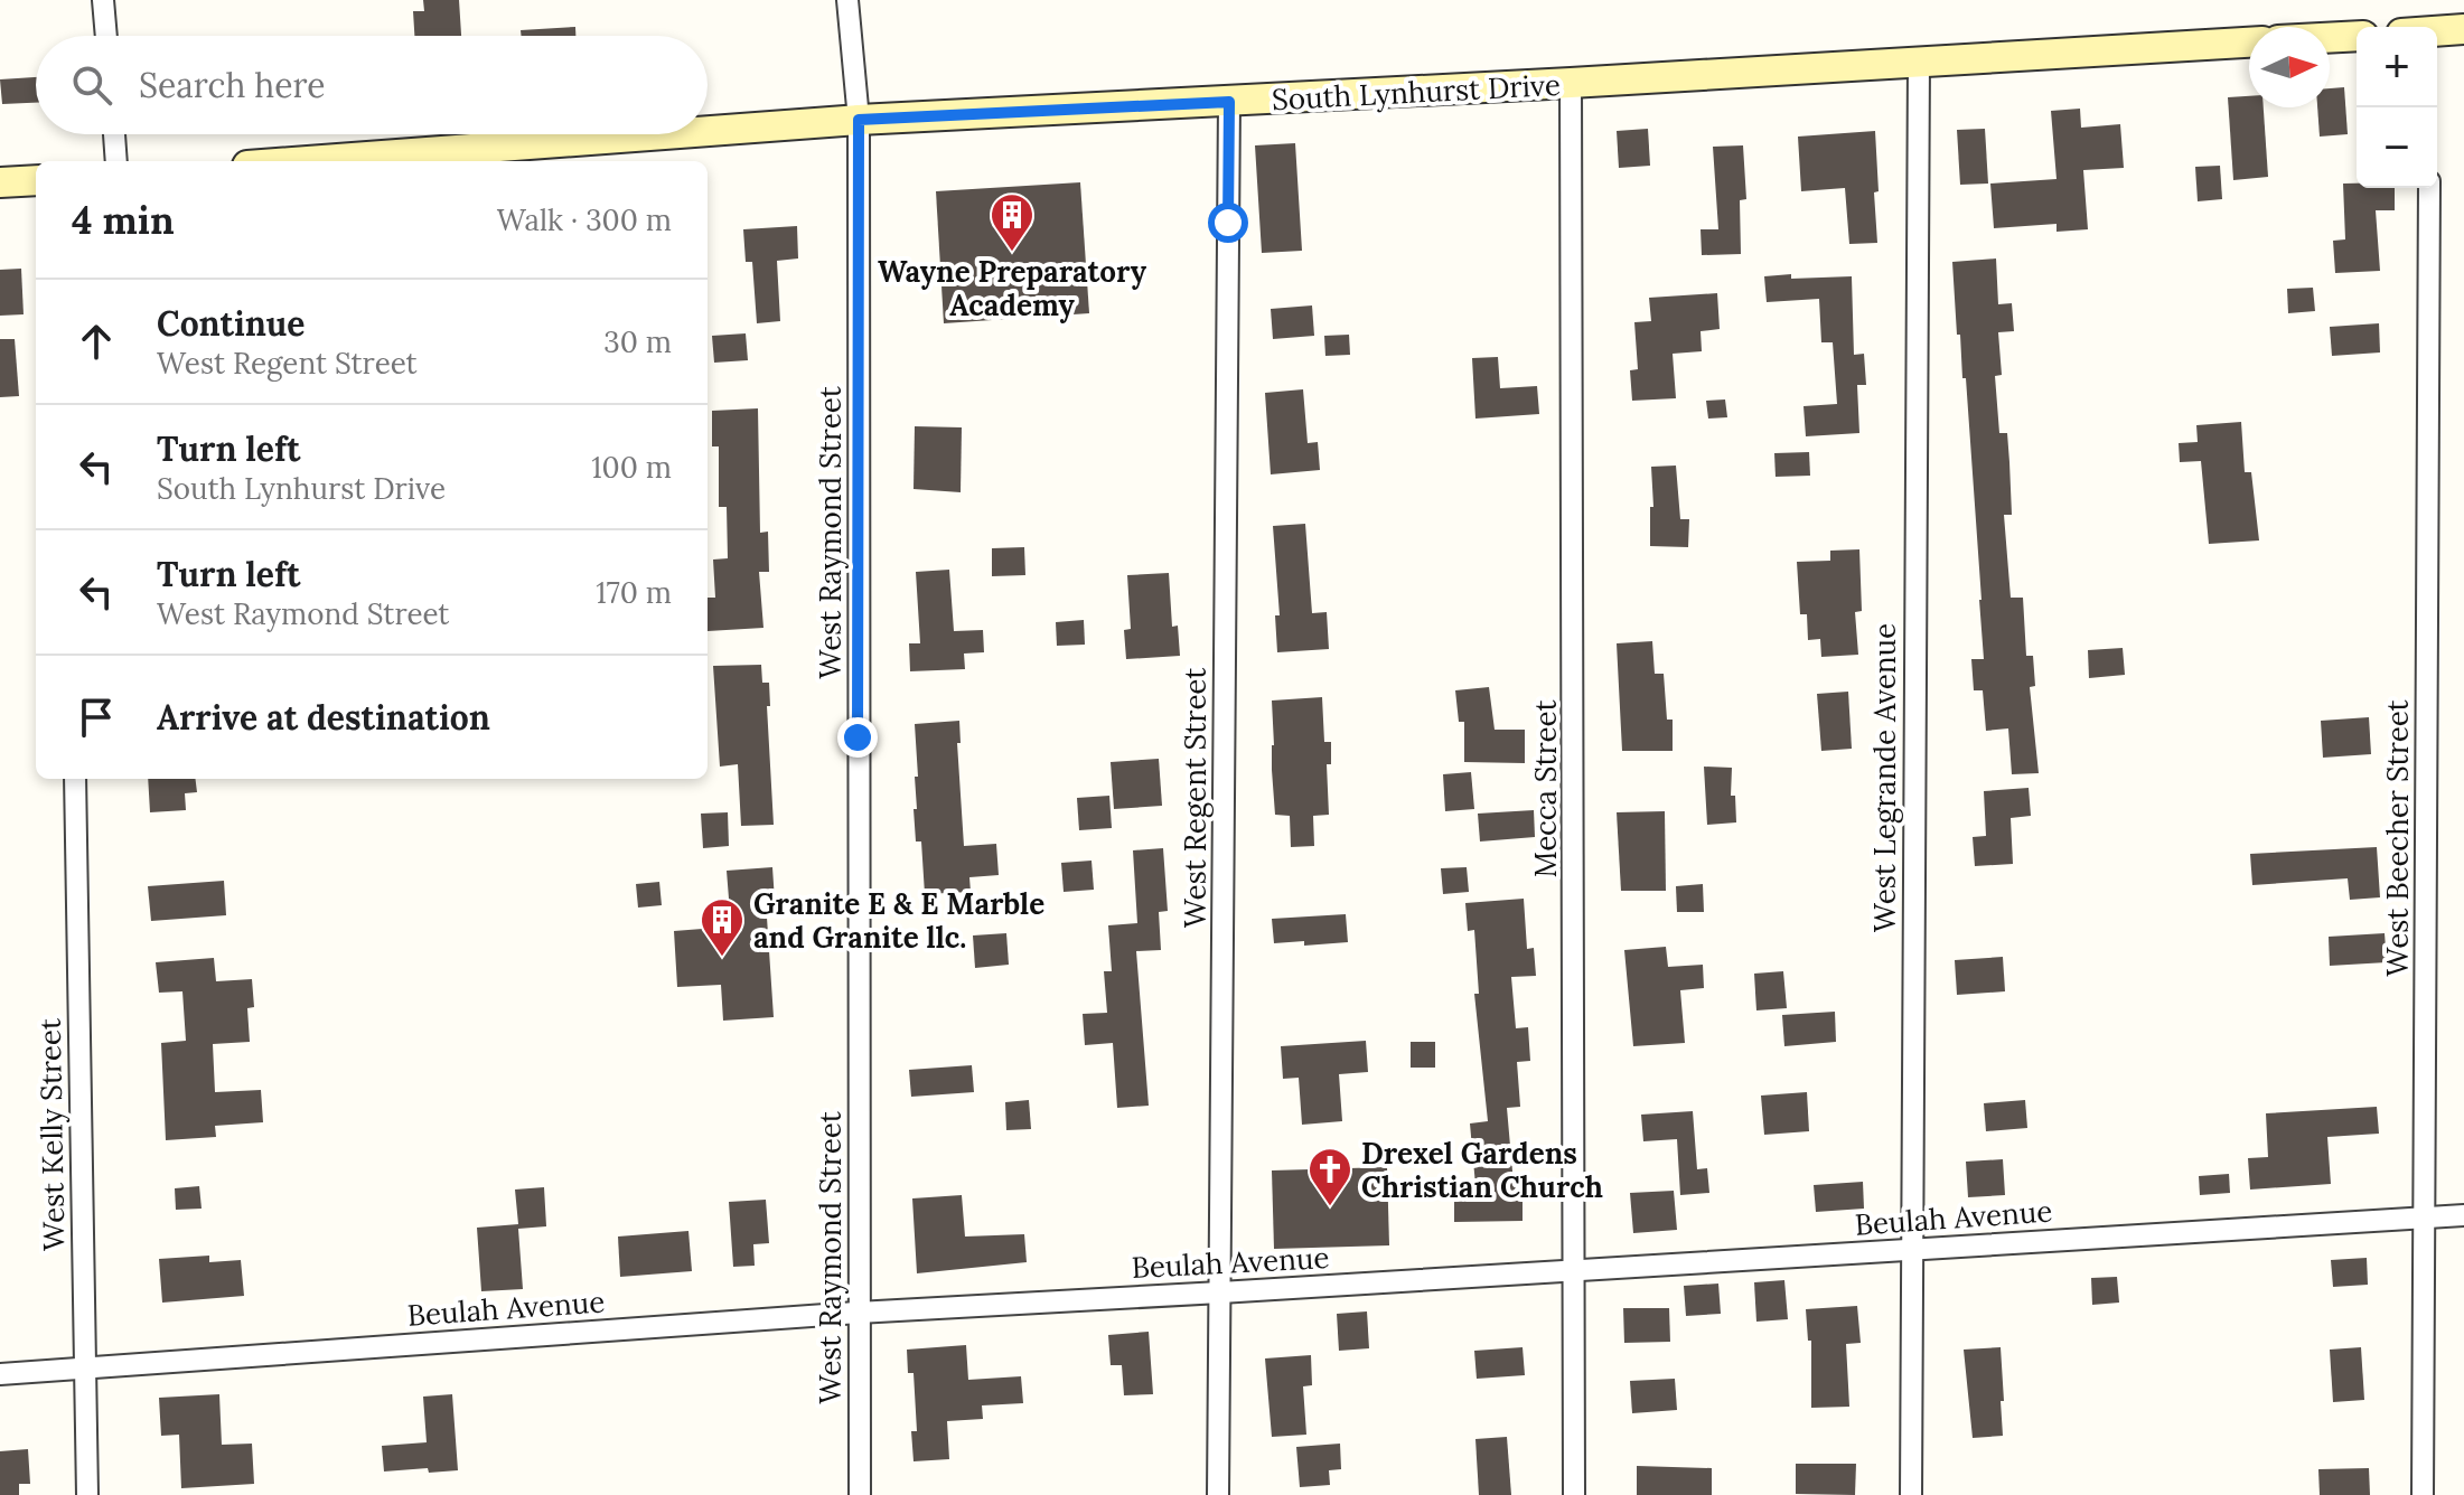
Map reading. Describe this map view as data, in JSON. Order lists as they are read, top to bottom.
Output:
{
  "streets": {
    "main road": ["South Lynhurst Drive"],
    "street": [
      "West Raymond Street",
      "West Legrande Avenue",
      "Mecca Street",
      "West Regent Street",
      "West Beecher Street",
      "West Kelly Street",
      "Beulah Avenue"
    ]
  },
  "crossings": [
    ["South Lynhurst Drive", "West Raymond Street"],
    ["South Lynhurst Drive", "West Legrande Avenue"],
    ["South Lynhurst Drive", "Mecca Street"],
    ["South Lynhurst Drive", "West Regent Street"],
    ["West Raymond Street", "Beulah Avenue"],
    ["West Legrande Avenue", "Beulah Avenue"],
    ["Mecca Street", "Beulah Avenue"],
    ["West Regent Street", "Beulah Avenue"],
    ["West Beecher Street", "Beulah Avenue"],
    ["West Kelly Street", "Beulah Avenue"]
  ],
  "places": {
    "building": ["Wayne Preparatory Academy", "Granite E & E Marble and Granite llc."],
    "church": ["Drexel Gardens Christian Church"]
  },
  "north": "right",
  "page": {
    "map_buttons": ["+", "−"],
    "search": "Search here",
    "heading": ["4 min", "Walk · 300 m"],
    "list": [
      ["Continue", "West Regent Street", "30 m"],
      ["Turn left", "South Lynhurst Drive", "100 m"],
      ["Turn left", "West Raymond Street", "170 m"],
      "Arrive at destination"
    ]
  }
}
